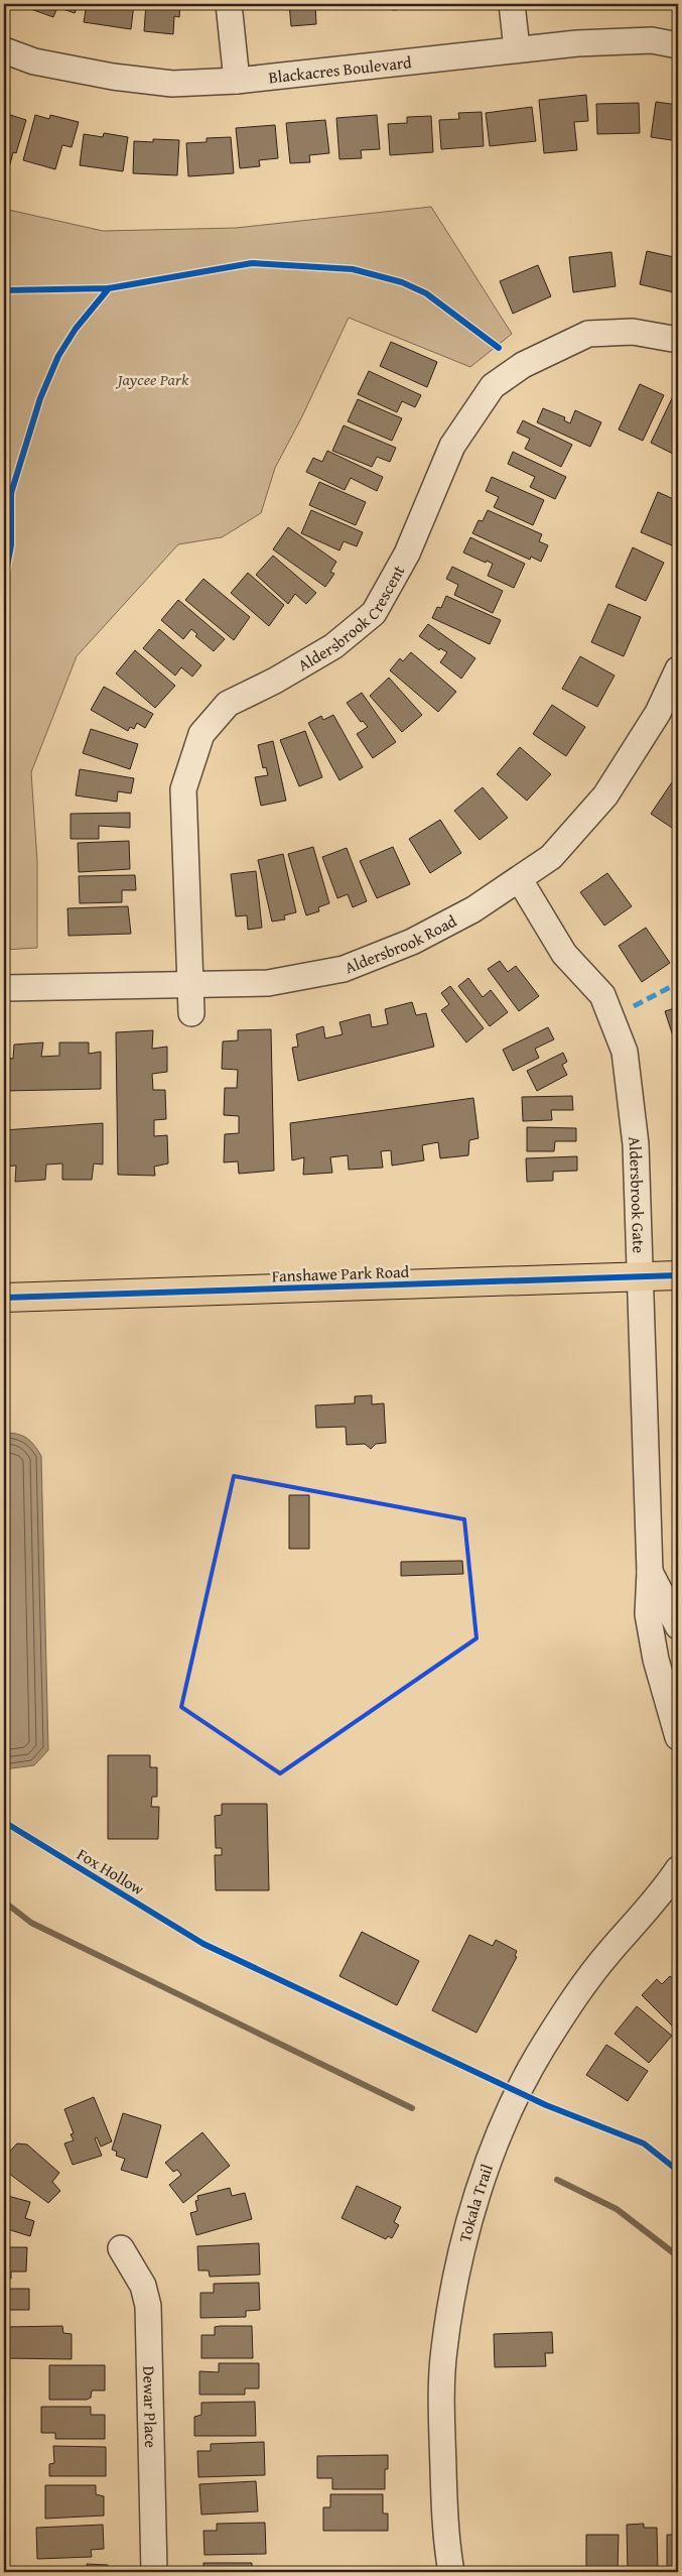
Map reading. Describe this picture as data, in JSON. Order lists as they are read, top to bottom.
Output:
{
  "streets": {
    "main road": ["Fanshawe Park Road"],
    "street": [
      "Blackacres Boulevard",
      "Aldersbrook Crescent",
      "Aldersbrook Road",
      "Aldersbrook Gate",
      "Tokala Trail",
      "Dewar Place"
    ],
    "cycle path": ["Fox Hollow"]
  },
  "crossings": [
    ["Aldersbrook Crescent", "Aldersbrook Road"],
    ["Aldersbrook Road", "Aldersbrook Gate"],
    ["Aldersbrook Gate", "Fanshawe Park Road"]
  ],
  "parks": ["Jaycee Park"]
}
